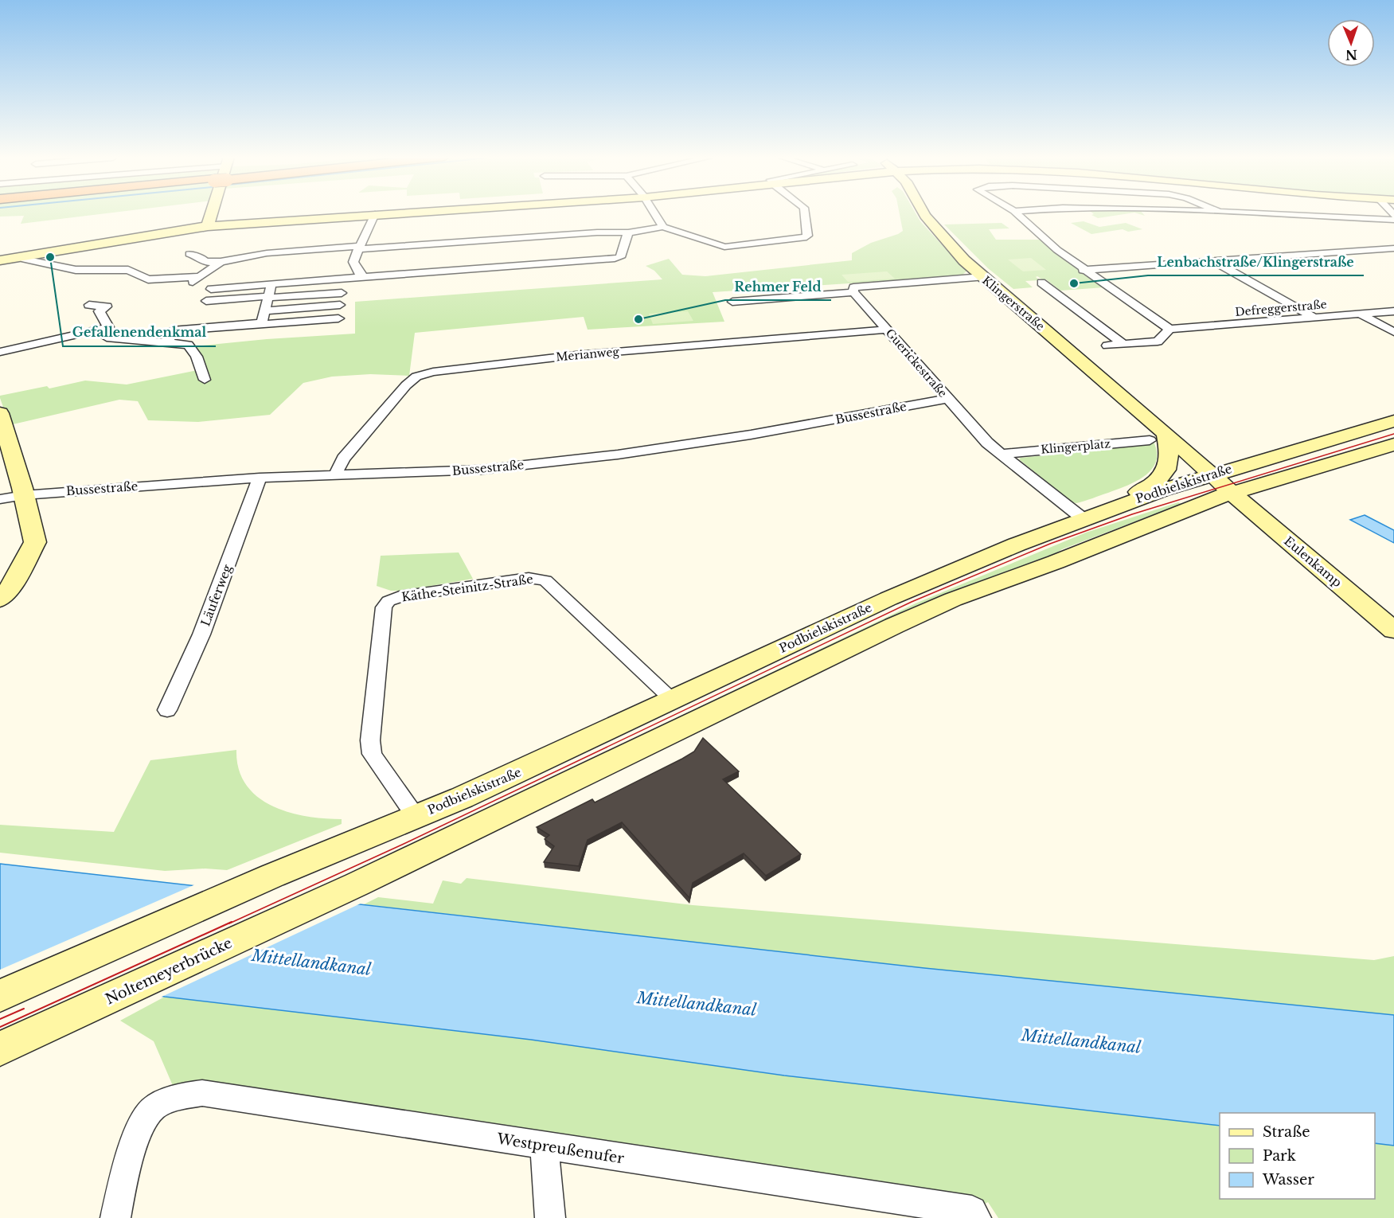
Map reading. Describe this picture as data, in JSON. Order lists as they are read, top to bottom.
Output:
{
  "streets": {
    "street": [
      "Klingerstraße",
      "Defreggerstraße",
      "Merianweg",
      "Guerickestraße",
      "Bussestraße",
      "Klingerplatz",
      "Podbielskistraße",
      "Eulenkamp",
      "Käthe-Steinitz-Straße",
      "Läuferweg",
      "Noltemeyerbrücke",
      "Westpreußenufer"
    ]
  },
  "crossings": [
    ["Klingerstraße", "Klingerplatz"],
    ["Klingerstraße", "Podbielskistraße"],
    ["Klingerstraße", "Eulenkamp"],
    ["Merianweg", "Guerickestraße"],
    ["Merianweg", "Bussestraße"],
    ["Guerickestraße", "Bussestraße"],
    ["Guerickestraße", "Klingerplatz"],
    ["Guerickestraße", "Podbielskistraße"],
    ["Bussestraße", "Läuferweg"],
    ["Podbielskistraße", "Eulenkamp"],
    ["Podbielskistraße", "Käthe-Steinitz-Straße"],
    ["Podbielskistraße", "Noltemeyerbrücke"]
  ],
  "water": ["Mittellandkanal"],
  "places": ["Gefallenendenkmal", "Lenbachstraße/Klingerstraße", "Rehmer Feld"],
  "legend": ["Straße", "Park", "Wasser"],
  "north": "bottom"
}
